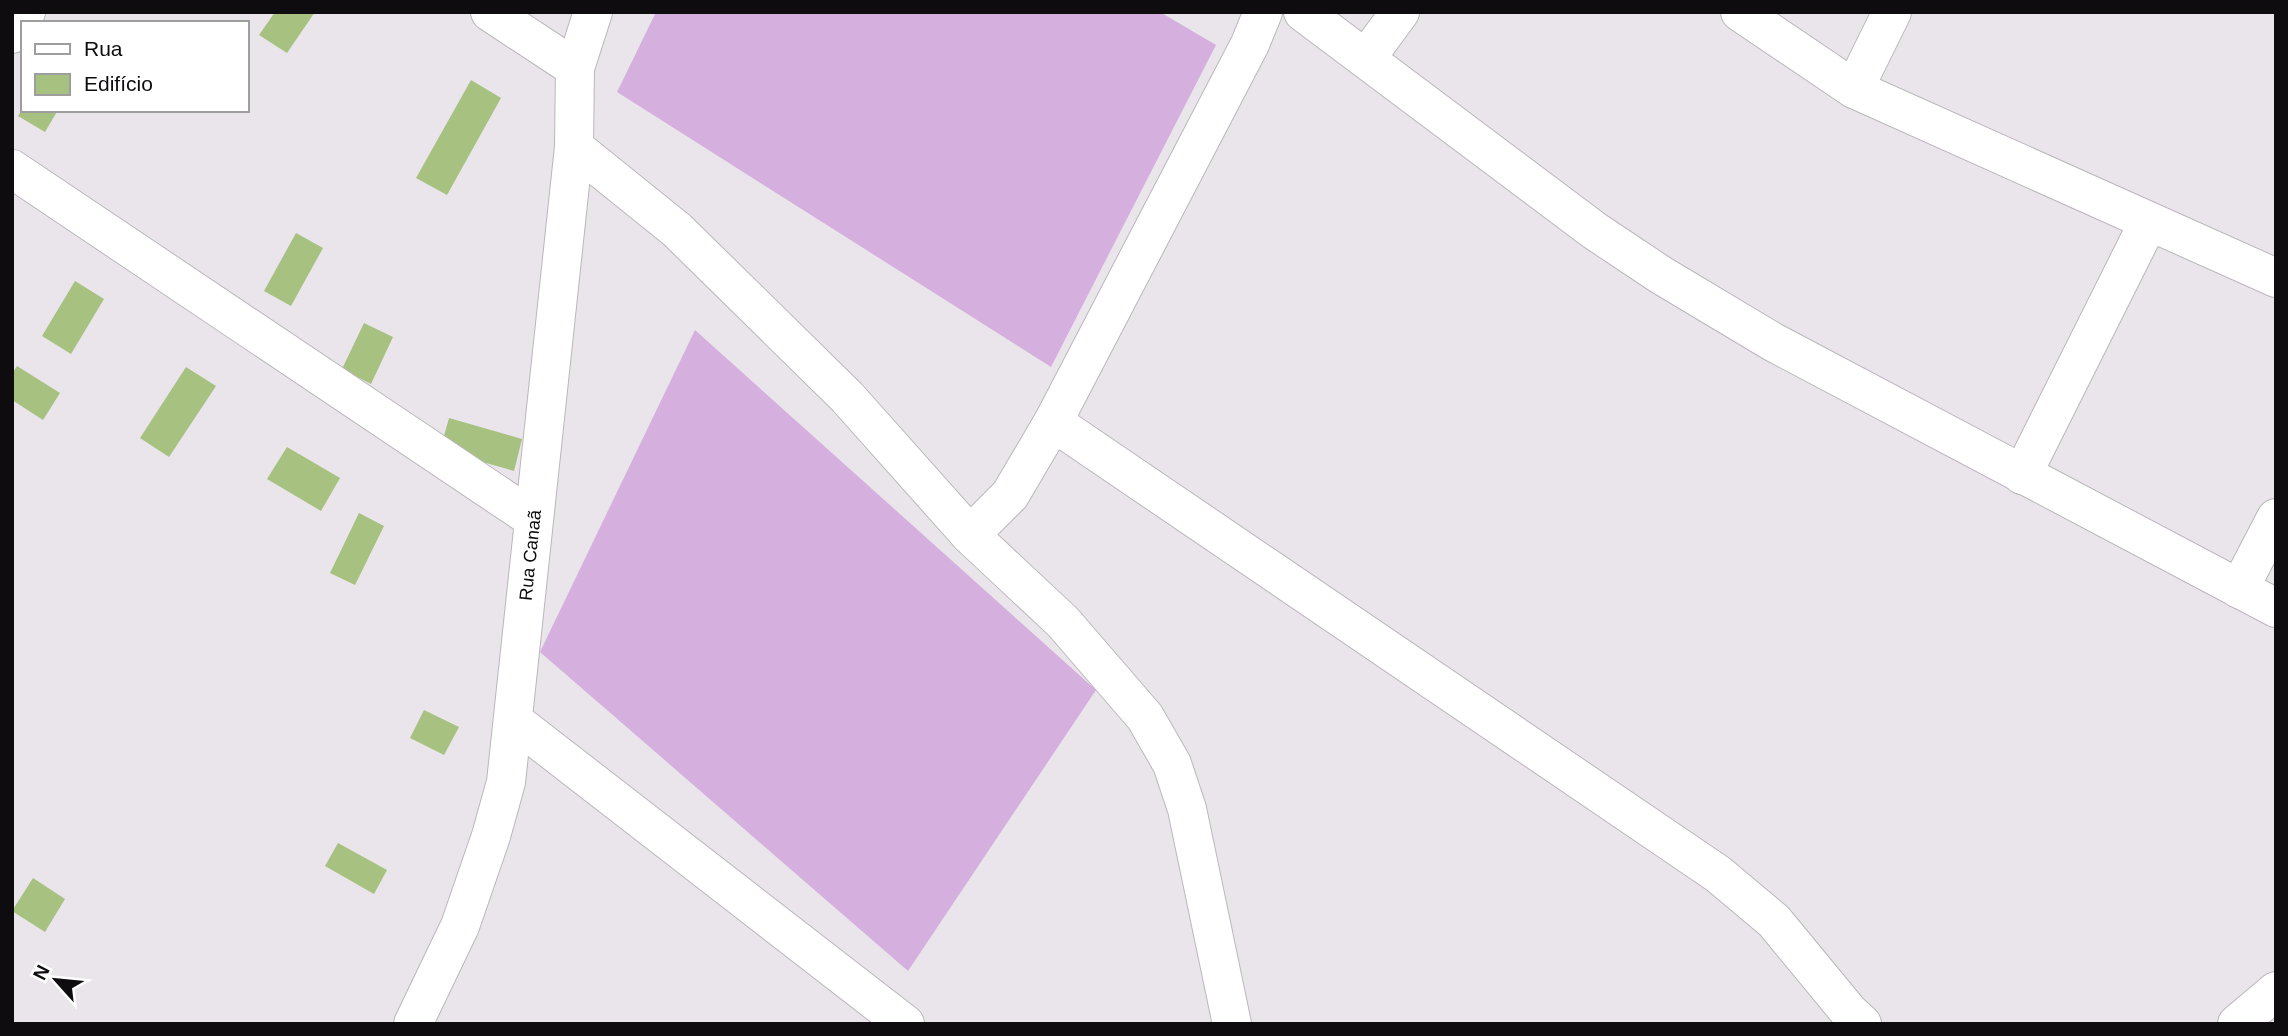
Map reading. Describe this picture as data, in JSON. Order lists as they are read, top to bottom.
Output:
{
  "streets": {
    "street": ["Rua Canaã"]
  },
  "legend": ["Rua", "Edifício"],
  "north": "top left"
}
